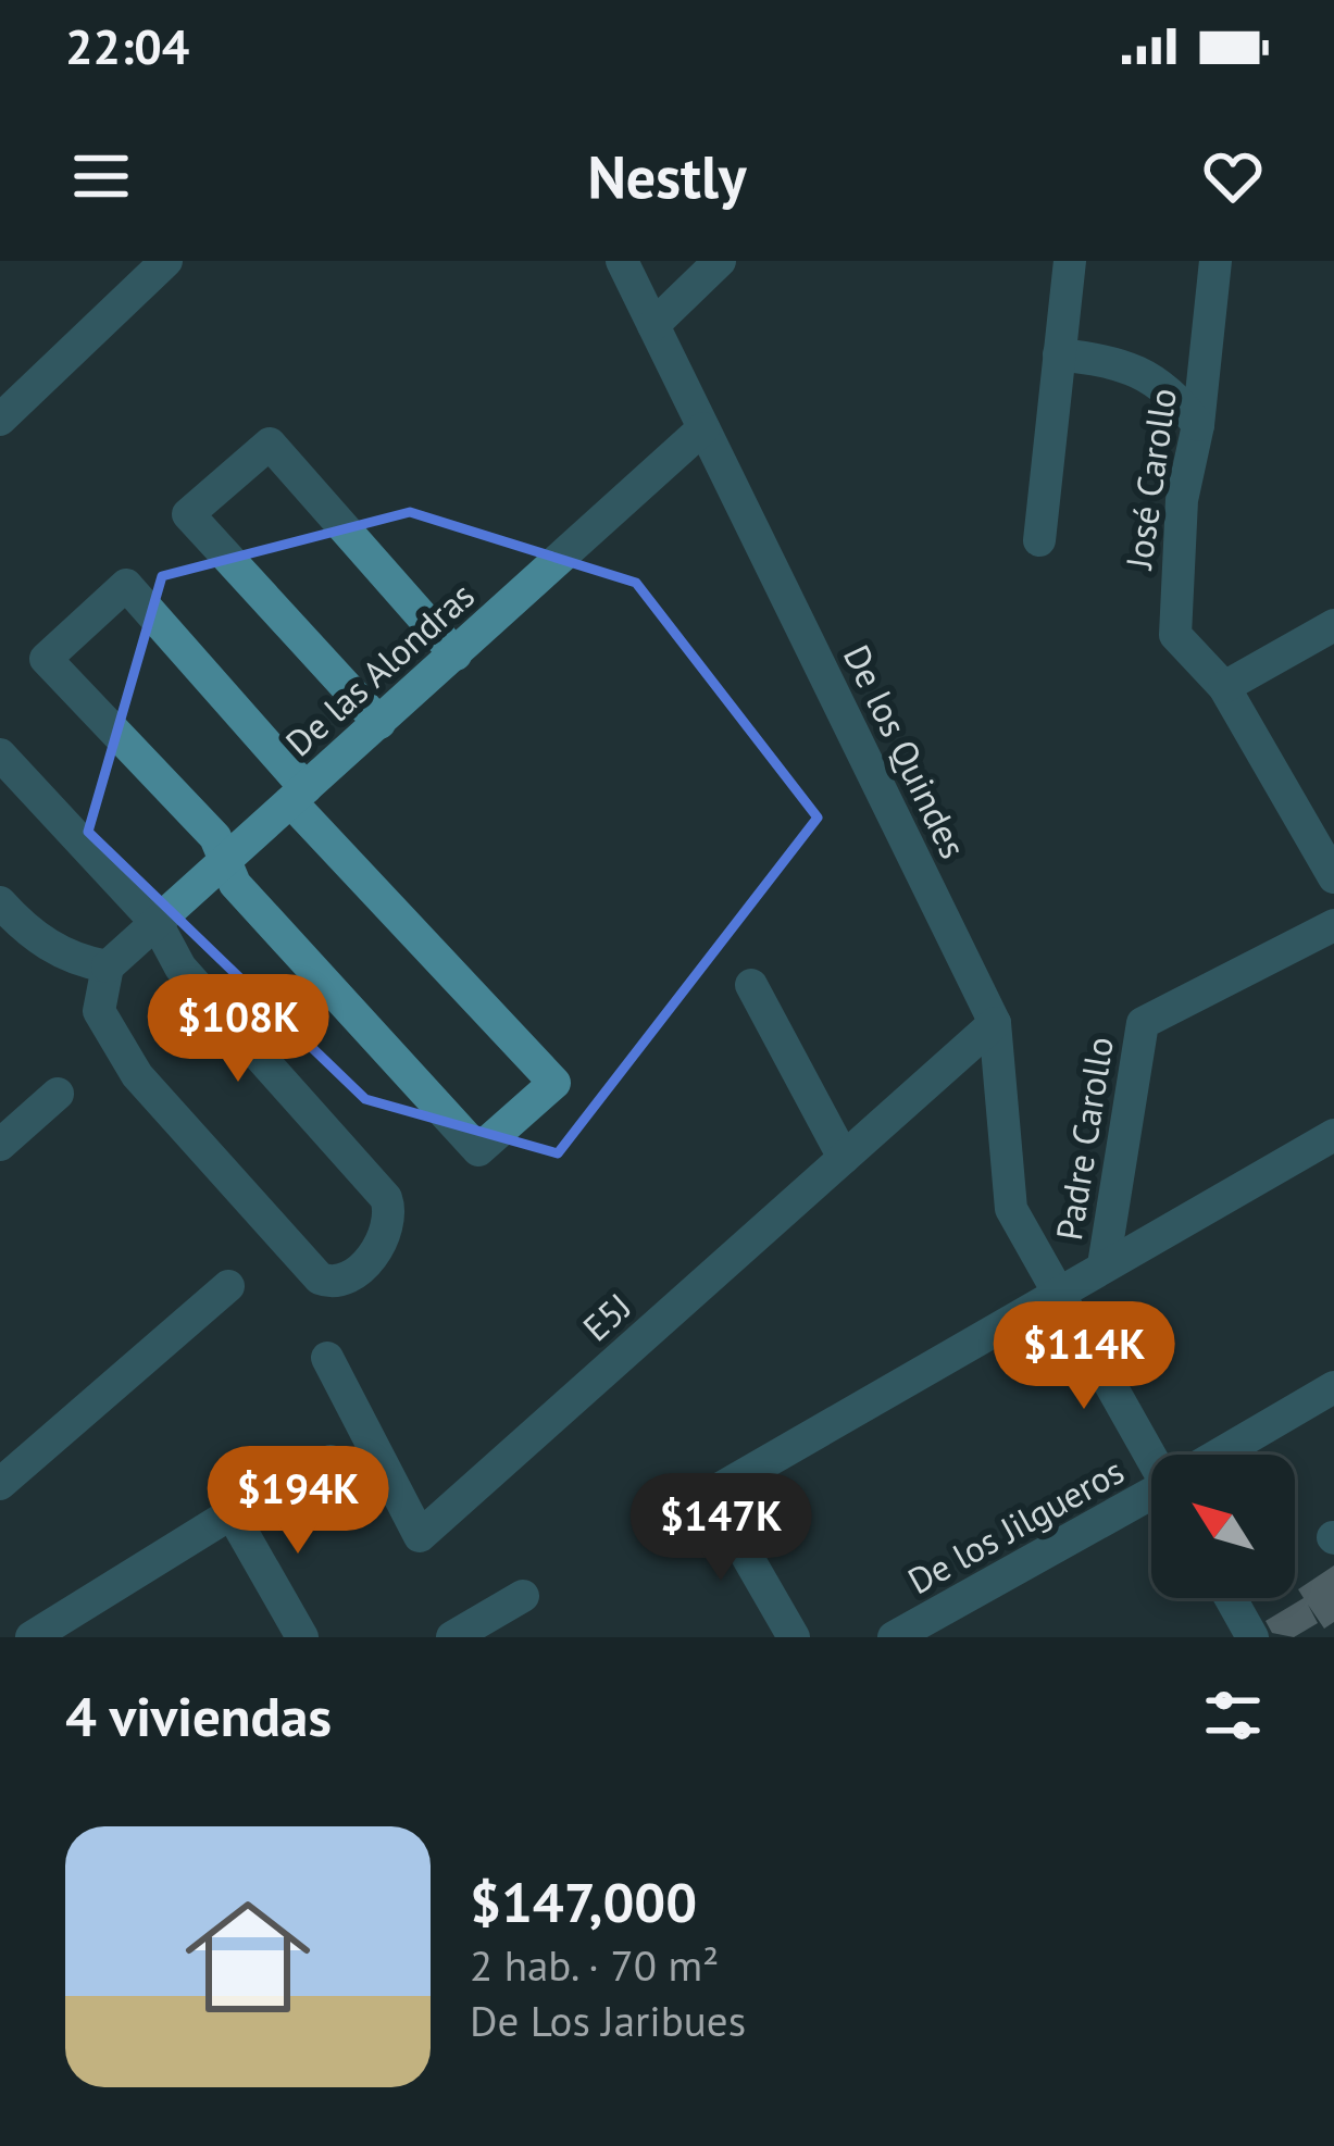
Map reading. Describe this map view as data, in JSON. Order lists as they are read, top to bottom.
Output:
{
  "streets": {
    "street": [
      "José Carollo",
      "De las Alondras",
      "De los Quindes",
      "Padre Carollo",
      "E5J",
      "De los Jilgueros"
    ]
  },
  "crossings": [
    ["De las Alondras", "De los Quindes"],
    ["De los Quindes", "E5J"]
  ],
  "north": "top left",
  "page": {
    "status": "22:04",
    "header": "Nestly",
    "price": [
      "$108K",
      "$114K",
      "$194K",
      "$147K"
    ],
    "heading": "4 viviendas",
    "list": [
      {
        "name": "$147,000",
        "note": "2 hab. · 70 m² · De Los Jaribues"
      }
    ]
  }
}
